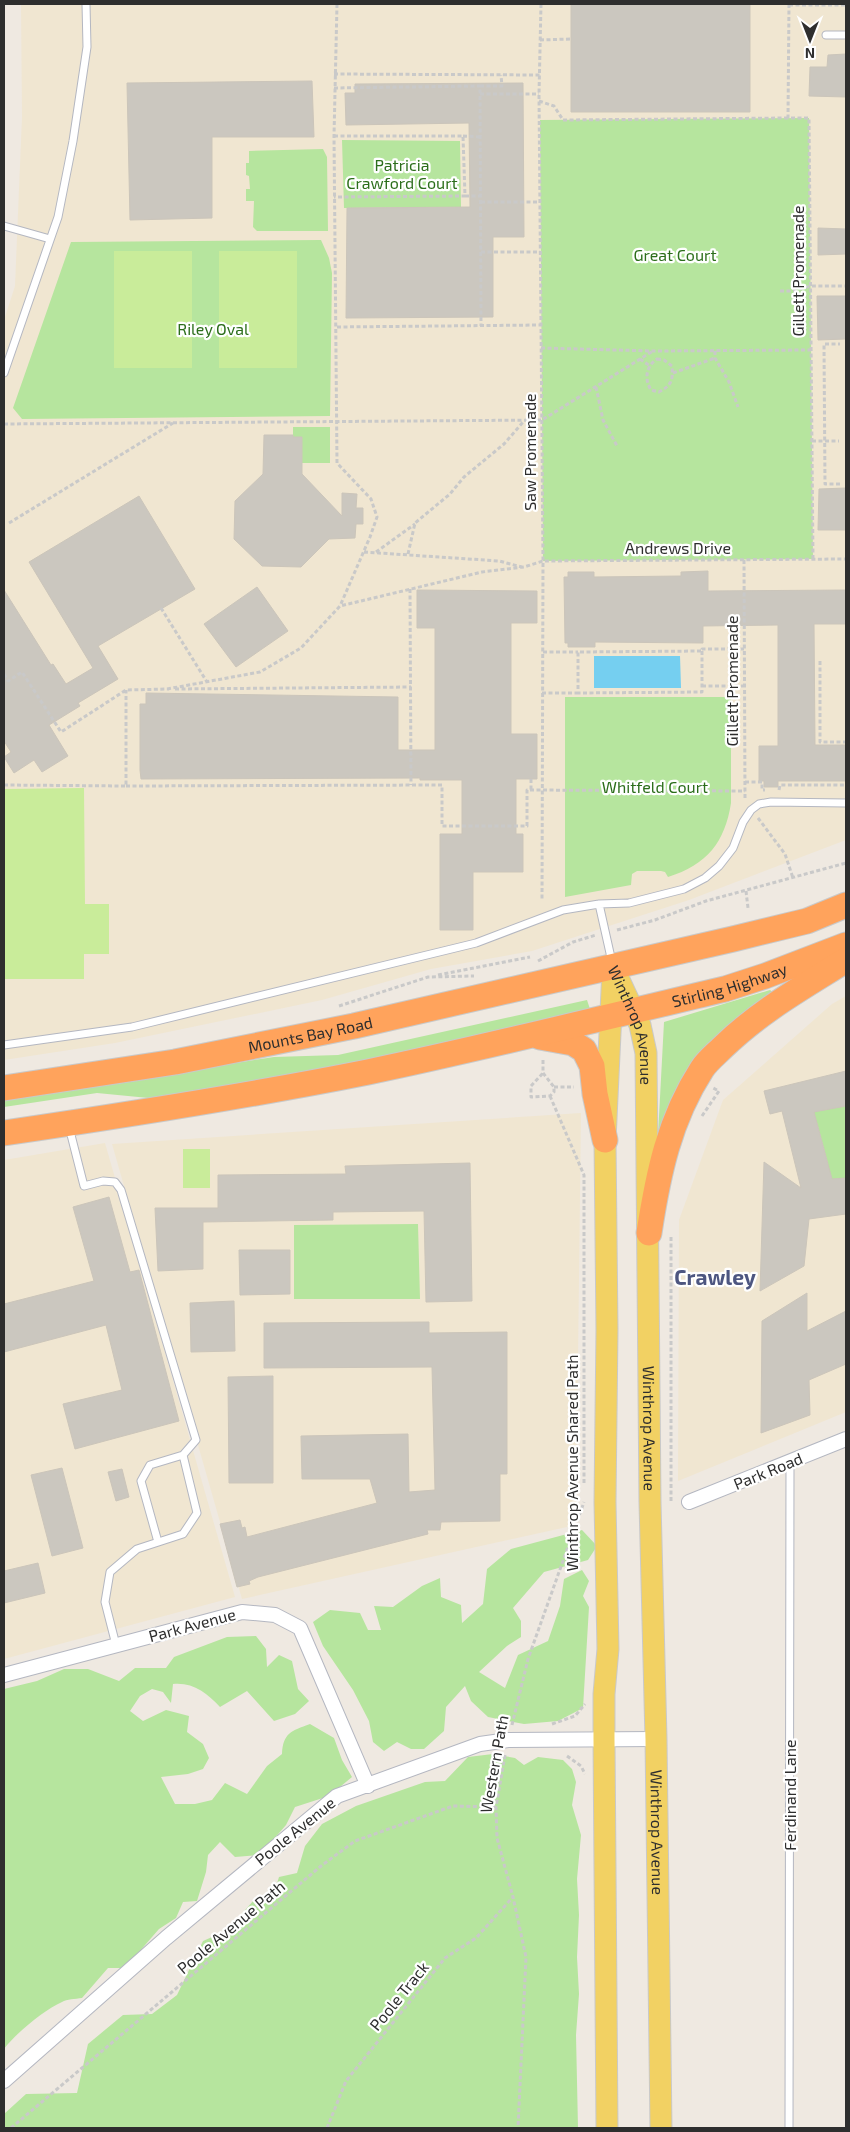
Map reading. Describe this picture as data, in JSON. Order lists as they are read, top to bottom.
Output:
{
  "streets": {
    "highway": ["Stirling Highway", "Mounts Bay Road"],
    "main road": ["Winthrop Avenue"],
    "street": ["Park Road", "Park Avenue", "Poole Avenue"],
    "lane": ["Ferdinand Lane"],
    "path": [
      "Gillett Promenade",
      "Saw Promenade",
      "Andrews Drive",
      "Winthrop Avenue Shared Path",
      "Western Path",
      "Poole Avenue Path",
      "Poole Track"
    ]
  },
  "crossings": [
    ["Gillett Promenade", "Andrews Drive"],
    ["Saw Promenade", "Andrews Drive"],
    ["Stirling Highway", "Winthrop Avenue"],
    ["Winthrop Avenue", "Mounts Bay Road"],
    ["Winthrop Avenue", "Poole Avenue"],
    ["Winthrop Avenue Shared Path", "Western Path"],
    ["Park Road", "Ferdinand Lane"],
    ["Park Avenue", "Poole Avenue"],
    ["Western Path", "Poole Avenue"],
    ["Western Path", "Poole Avenue Path"],
    ["Western Path", "Poole Track"]
  ],
  "districts": ["Crawley"],
  "parks": [
    "Patricia Crawford Court",
    "Great Court",
    "Riley Oval",
    "Whitfeld Court"
  ],
  "north": "bottom"
}
